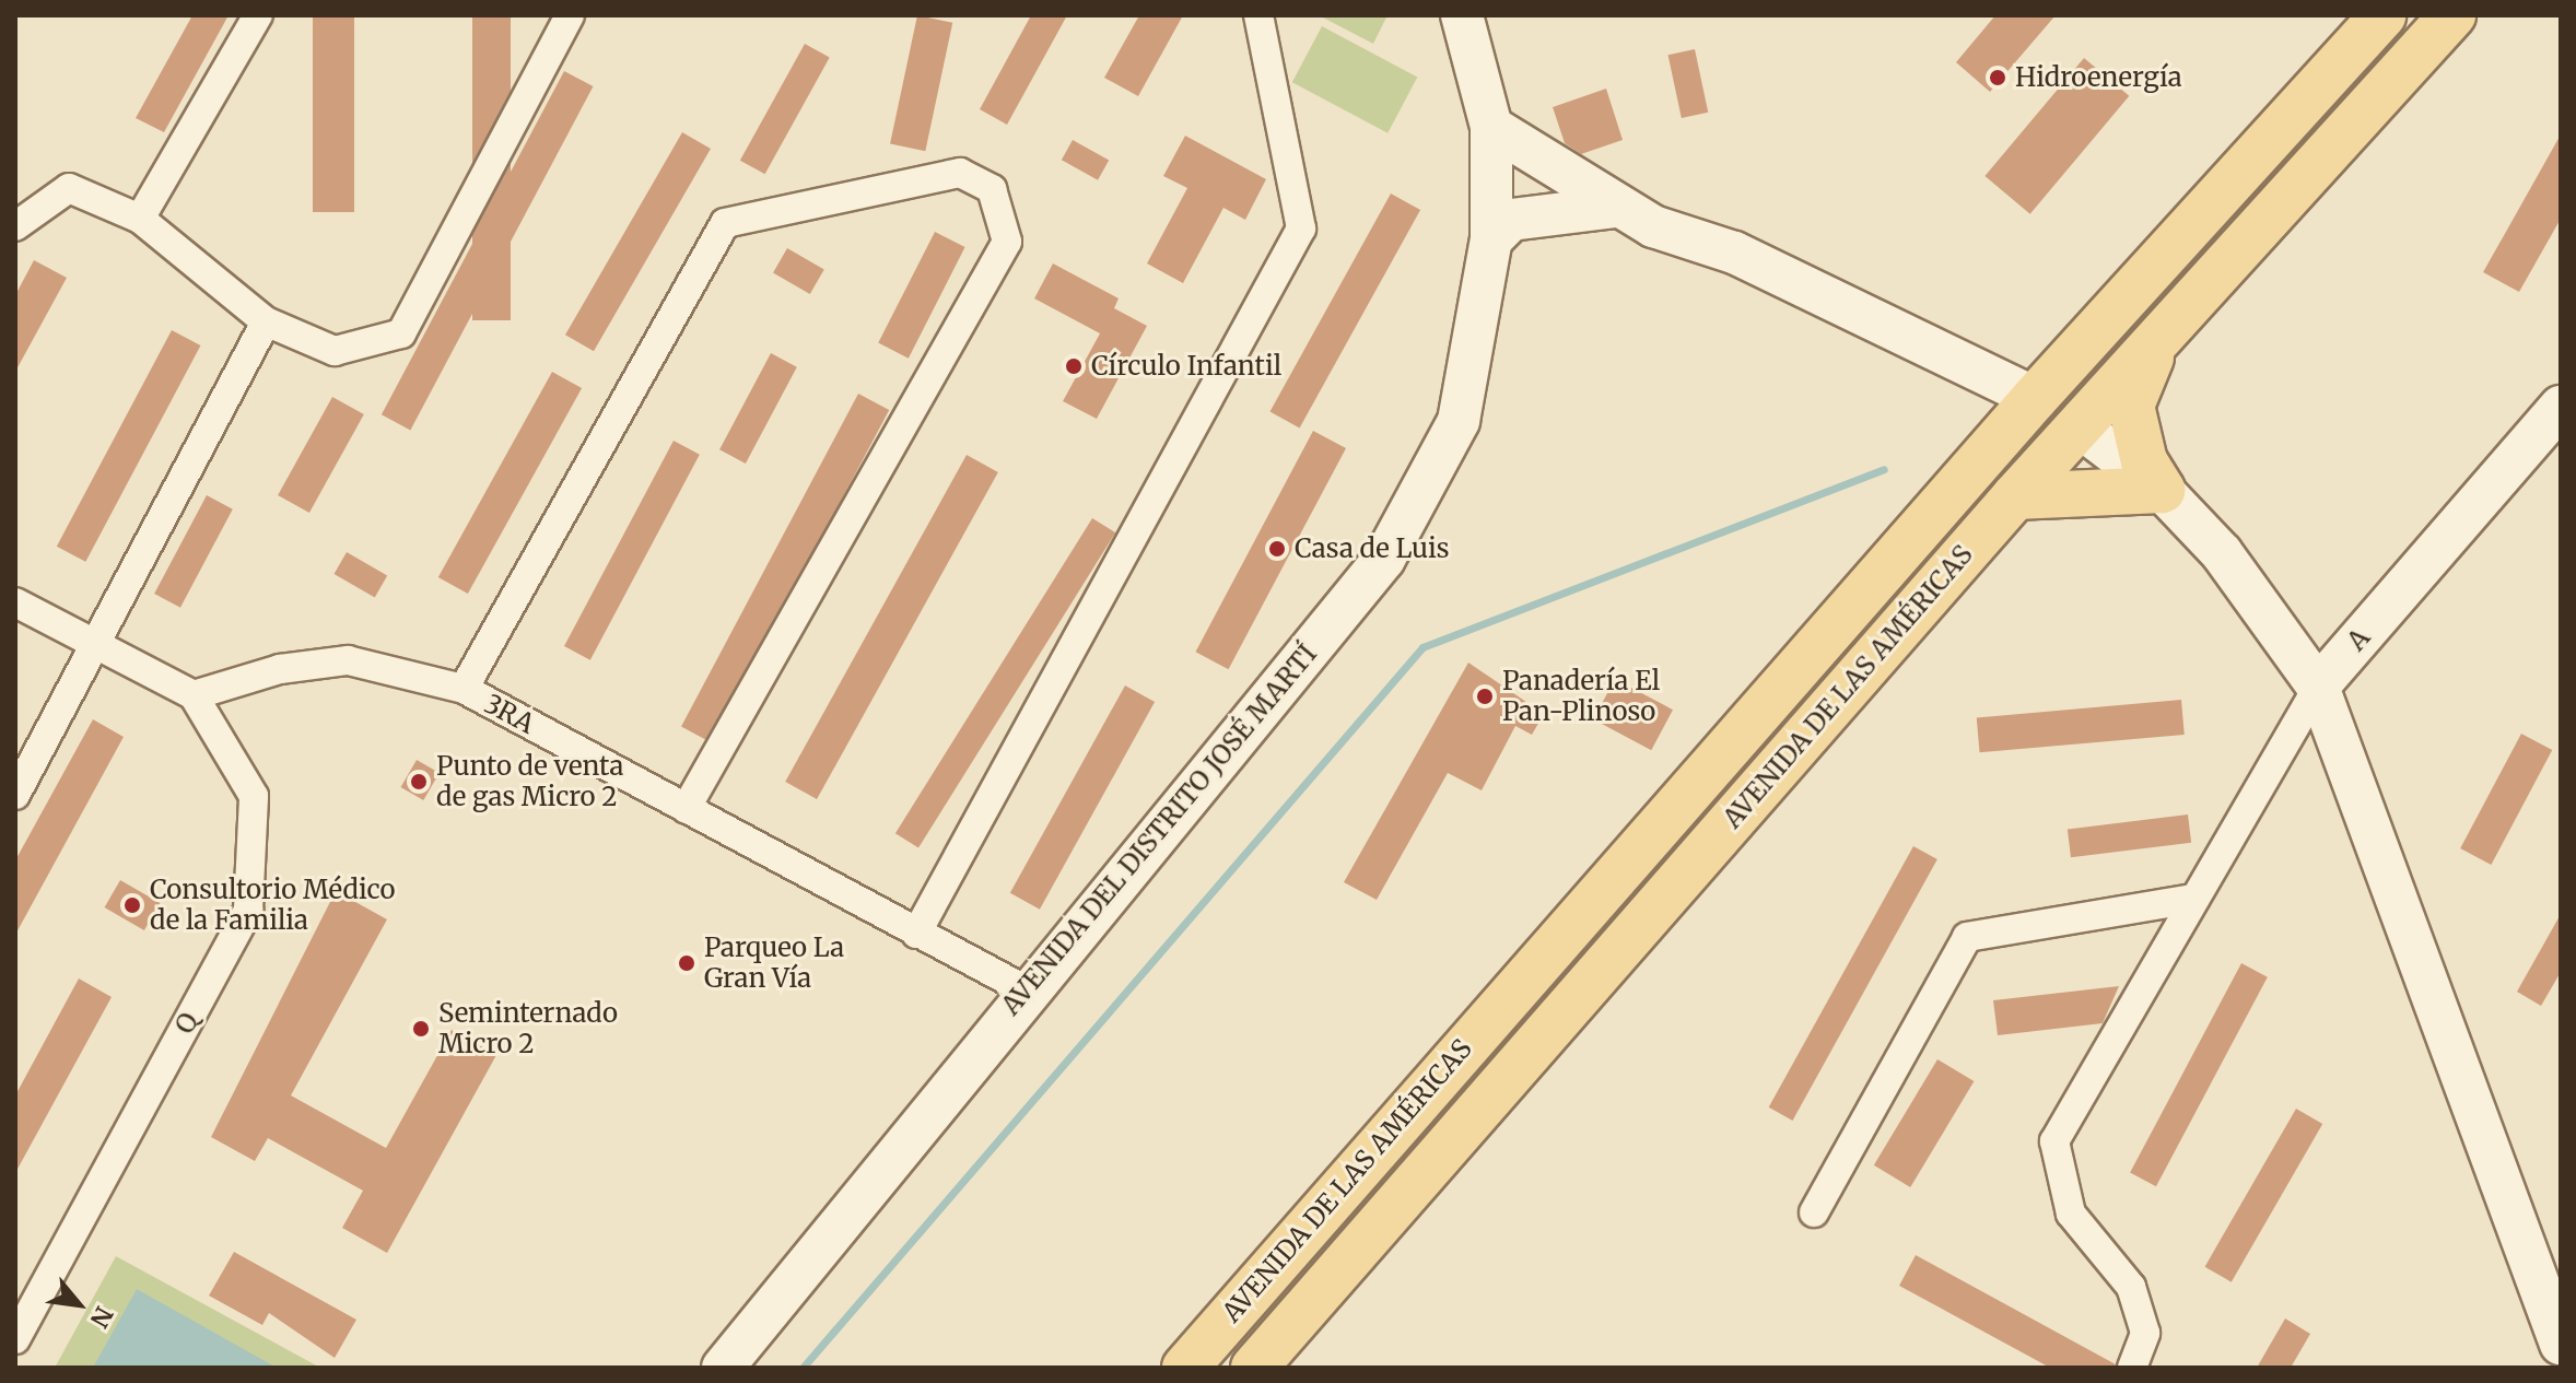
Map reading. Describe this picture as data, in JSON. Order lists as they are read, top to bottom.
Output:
{
  "streets": {
    "main road": ["A", "AVENIDA DE LAS AMÉRICAS", "AVENIDA DEL DISTRITO JOSÉ MARTÍ"],
    "street": ["3RA", "Q"]
  },
  "crossings": [
    ["3RA", "AVENIDA DEL DISTRITO JOSÉ MARTÍ"],
    ["3RA", "Q"]
  ],
  "places": [
    "Hidroenergía",
    "Círculo Infantil",
    "Casa de Luis",
    "Panadería El Pan-Plinoso",
    "Punto de venta de gas Micro 2",
    "Consultorio Médico de la Familia",
    "Parqueo La Gran Vía",
    "Seminternado Micro 2"
  ],
  "north": "bottom right"
}
